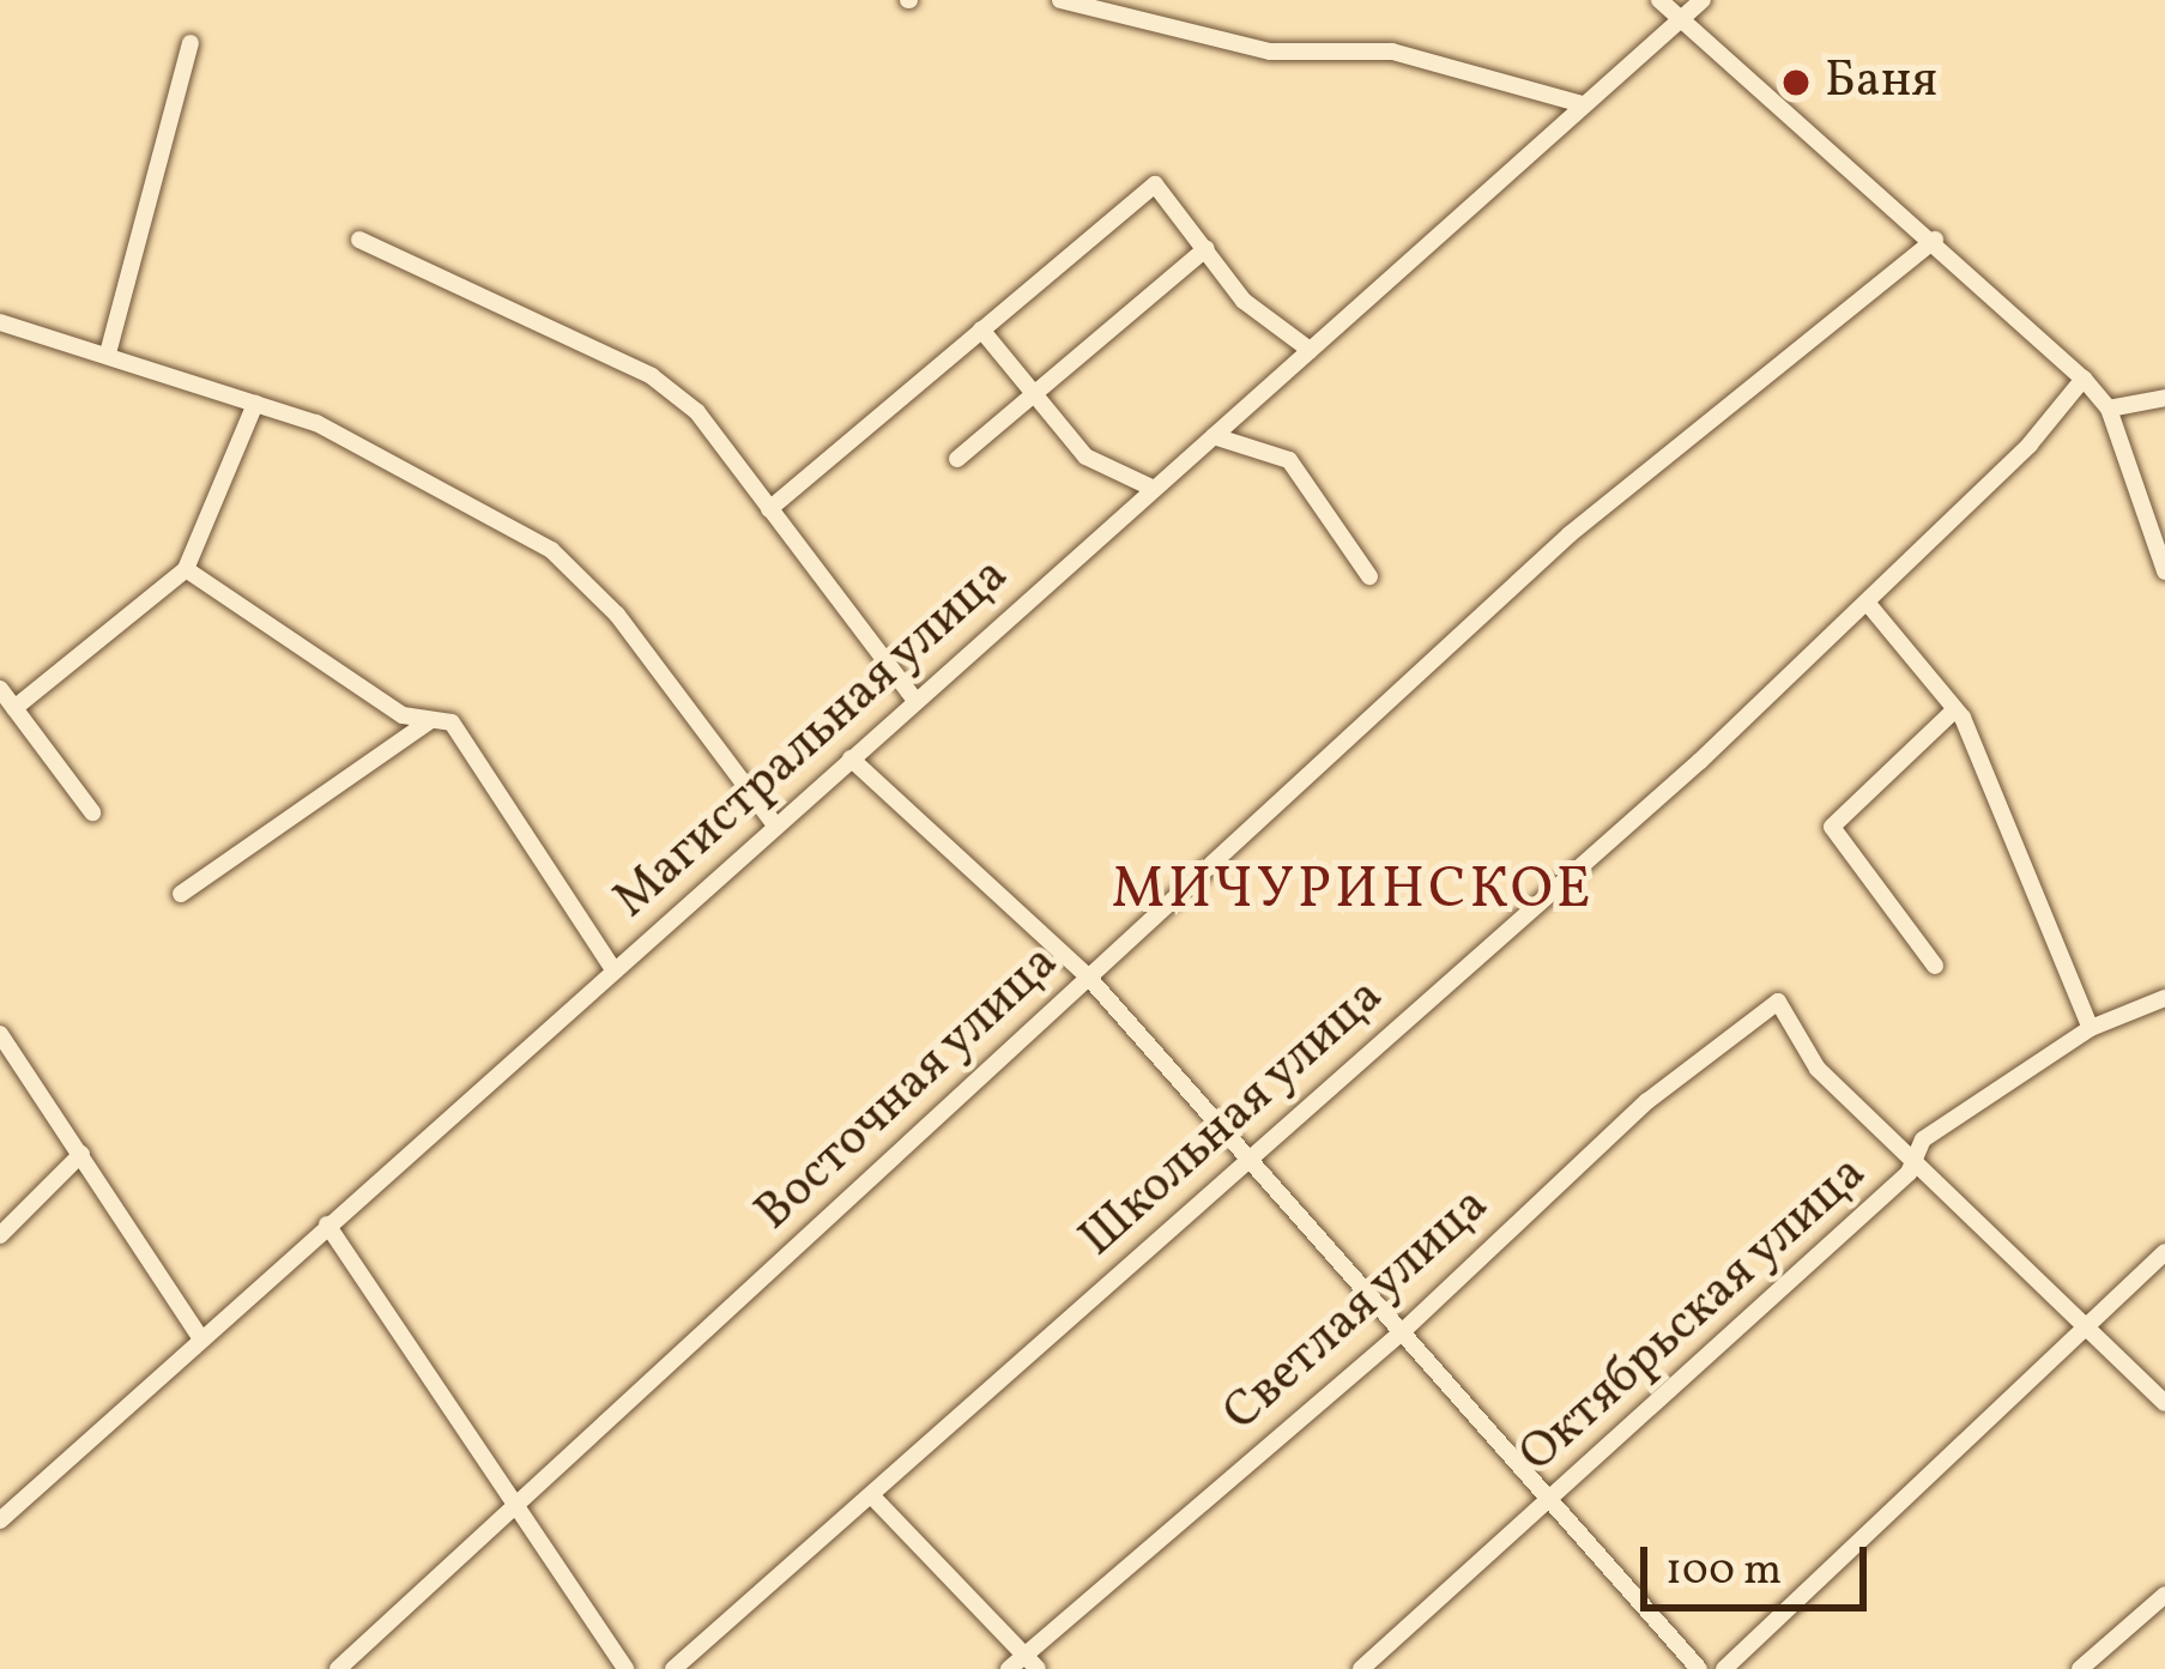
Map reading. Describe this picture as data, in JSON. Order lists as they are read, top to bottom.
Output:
{
  "streets": {
    "street": [
      "Магистральная улица",
      "Восточная улица",
      "Школьная улица",
      "Светлая улица",
      "Октябрьская улица"
    ]
  },
  "crossings": [
    ["Светлая улица", "Октябрьская улица"]
  ],
  "districts": ["МИЧУРИНСКОЕ"],
  "places": ["Баня"],
  "scale_bar": "100 m"
}
